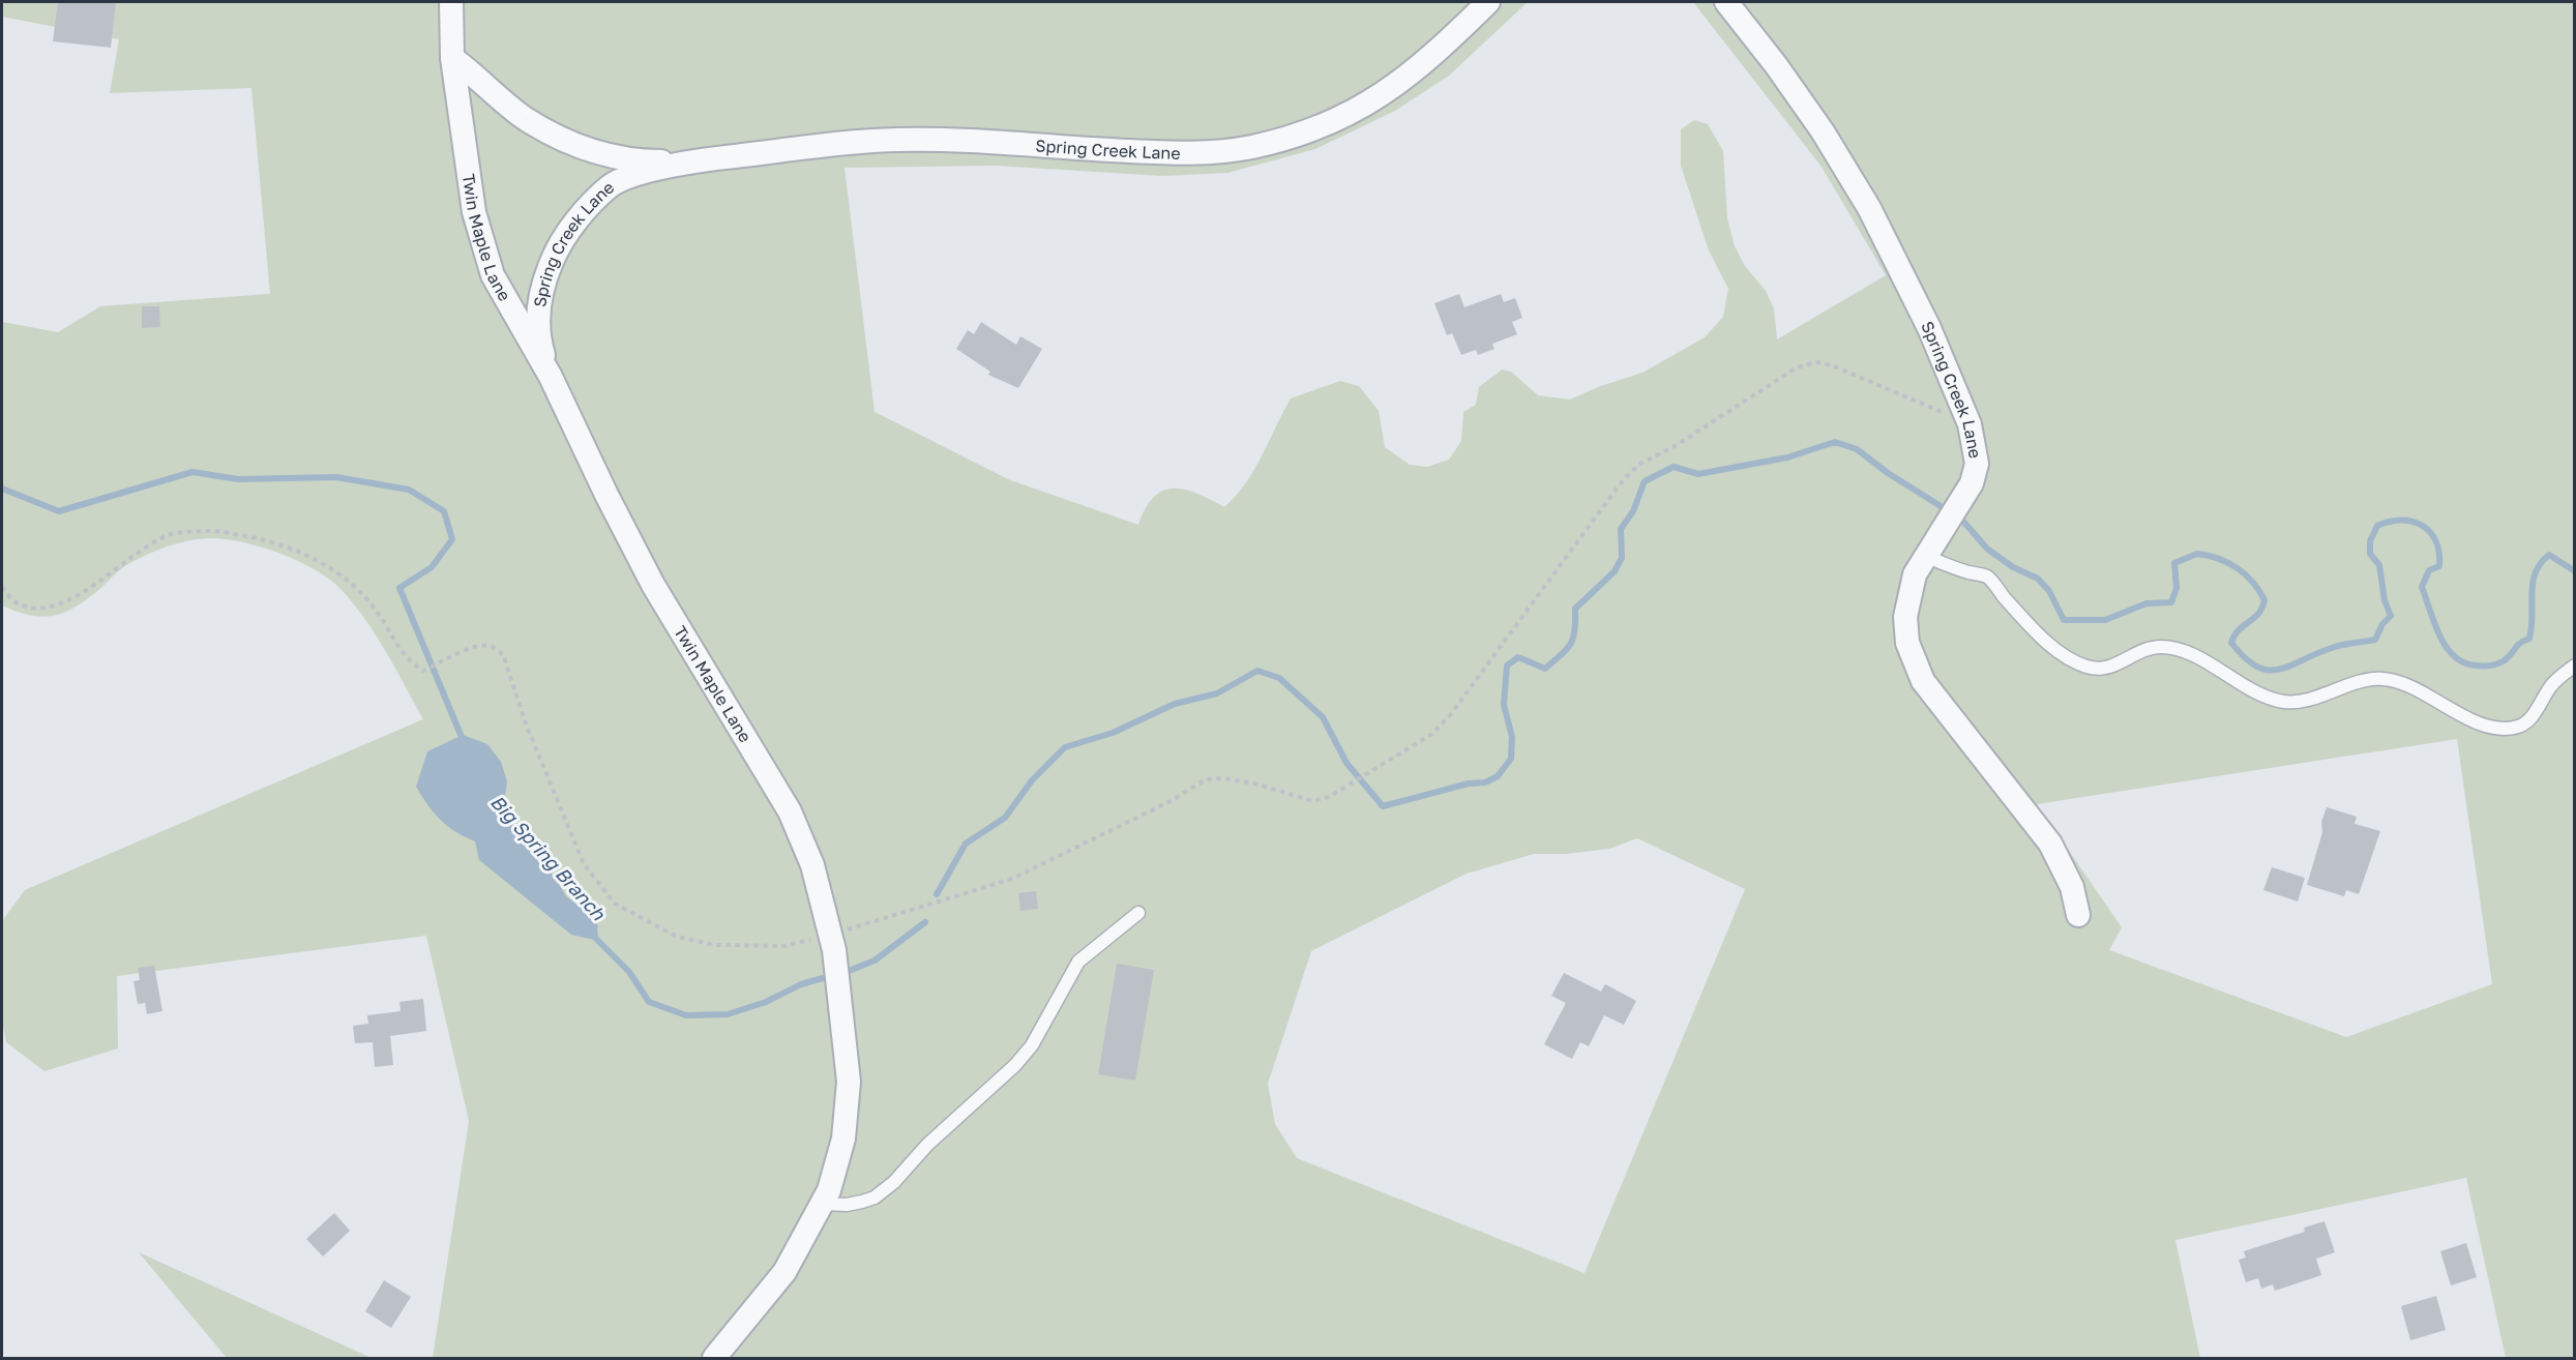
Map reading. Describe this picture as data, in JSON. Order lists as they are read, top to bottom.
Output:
{
  "streets": {
    "street": ["Spring Creek Lane", "Twin Maple Lane"]
  },
  "crossings": [
    ["Spring Creek Lane", "Twin Maple Lane"]
  ],
  "water": ["Big Spring Branch"]
}
